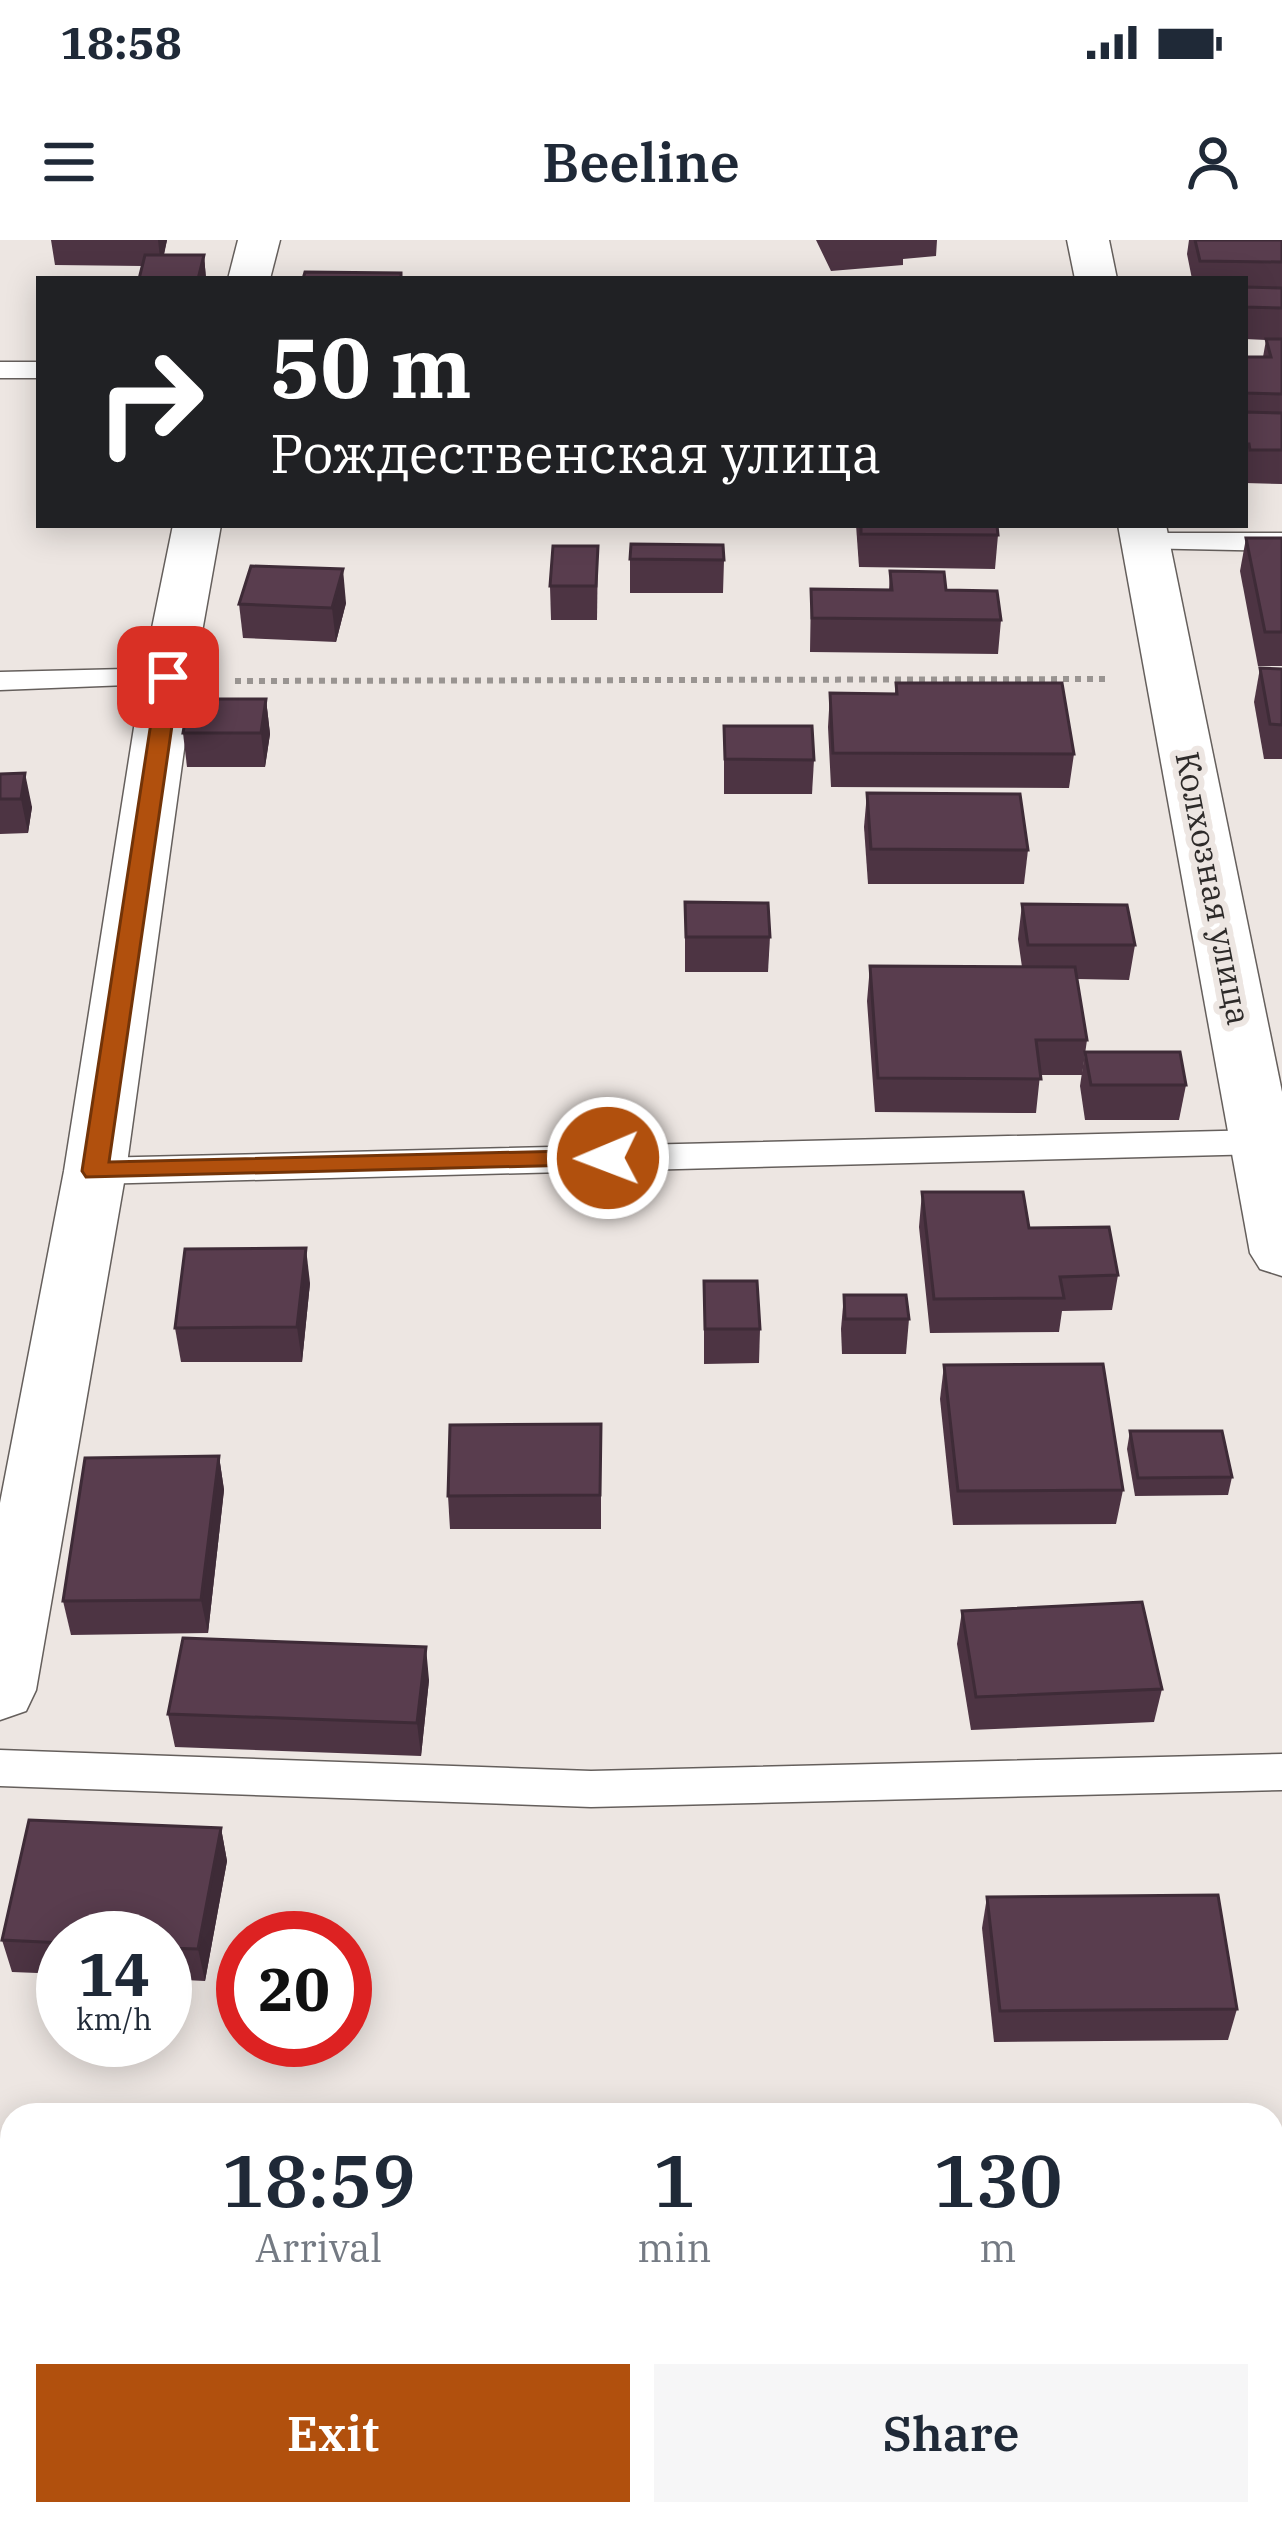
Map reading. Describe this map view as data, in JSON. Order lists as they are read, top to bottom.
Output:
{
  "streets": {
    "street": ["Колхозная улица"]
  },
  "page": {
    "status": "18:58",
    "header": "Beeline",
    "turn": ["50 m", "Рождественская улица"],
    "speed": "14 km/h",
    "limit": "20",
    "eta": [
      "18:59",
      "Arrival",
      "1",
      "min",
      "130",
      "m"
    ],
    "buttons": ["Exit", "Share"]
  }
}
